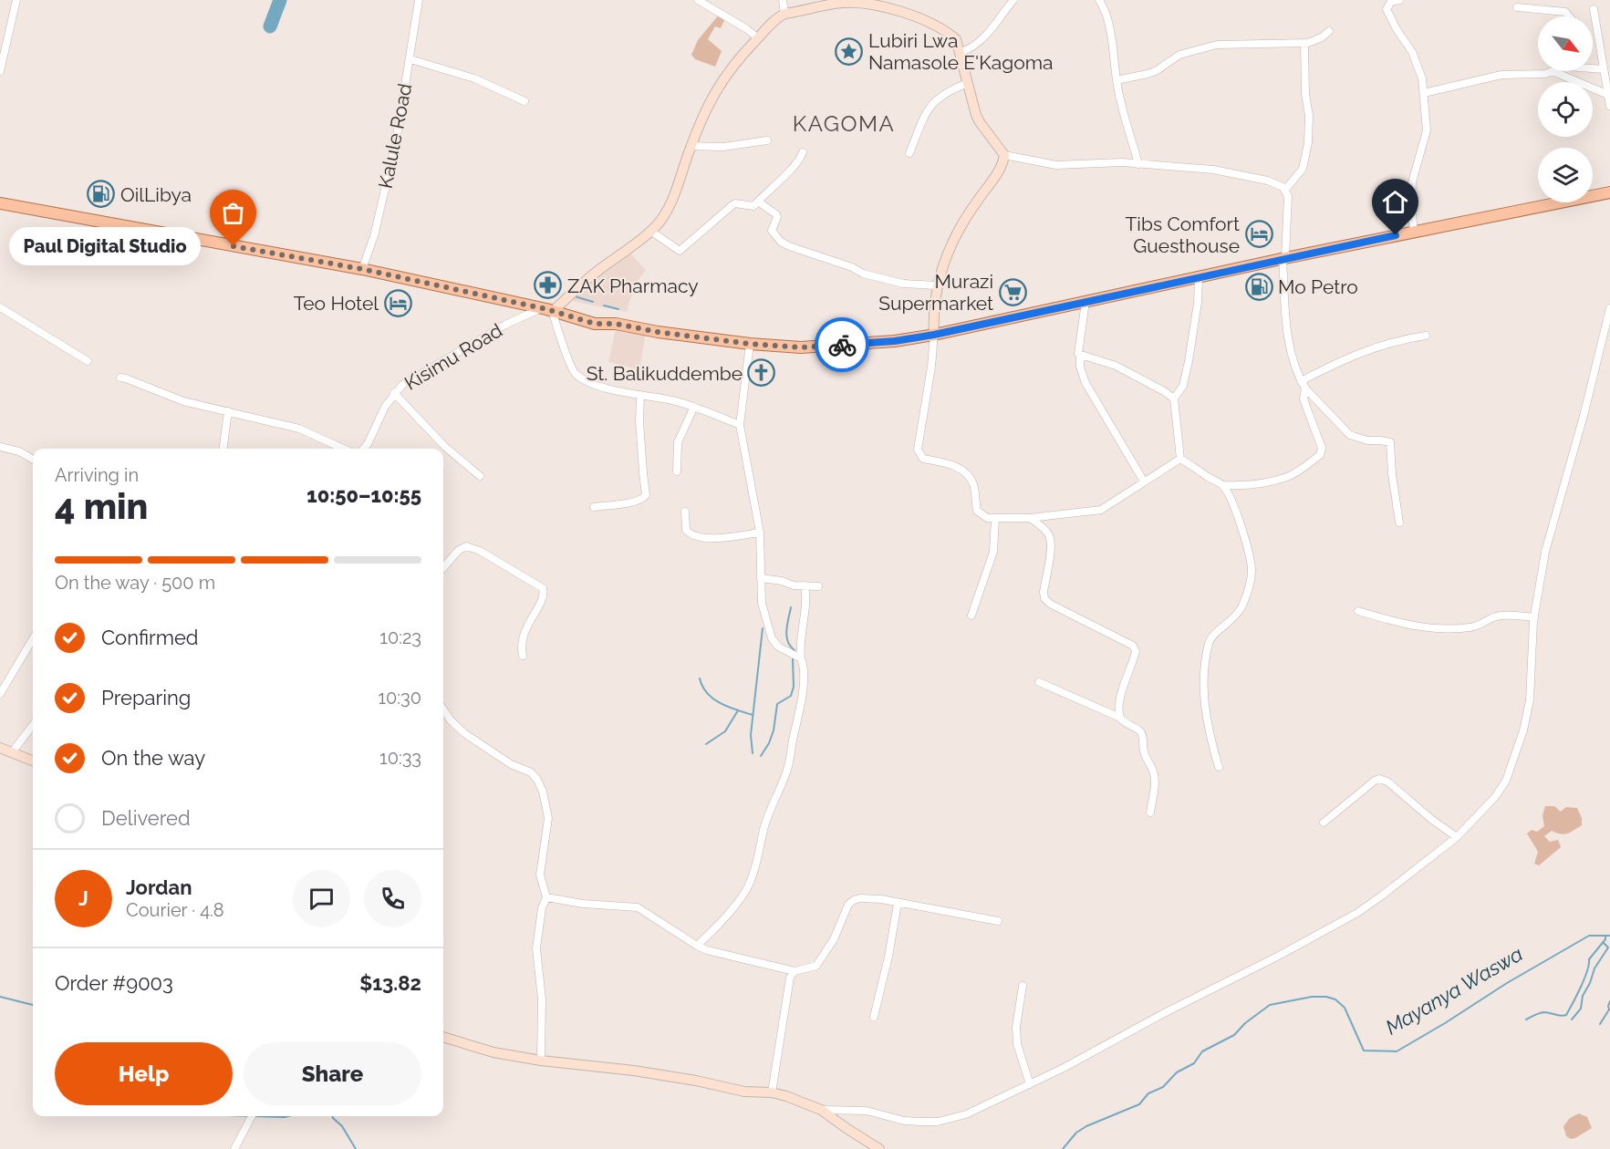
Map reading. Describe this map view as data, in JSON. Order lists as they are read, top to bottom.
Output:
{
  "streets": {
    "street": ["Kalule Road", "Kisimu Road"]
  },
  "districts": ["KAGOMA"],
  "water": ["Mayanya Waswa"],
  "places": {
    "place": ["Lubiri Lwa Namasole E'Kagoma"],
    "fuel station": ["OilLibya", "Mo Petro"],
    "hotel": ["Tibs Comfort Guesthouse", "Teo Hotel"],
    "other": ["Paul Digital Studio"],
    "pharmacy": ["ZAK Pharmacy"],
    "supermarket": ["Murazi Supermarket"],
    "church": ["St. Balikuddembe"]
  },
  "north": "bottom right",
  "page": {
    "bubble": "Paul Digital Studio",
    "heading": ["4 min", "Arriving in", "10:50–10:55"],
    "panel": [
      "Jordan",
      "Courier · 4.8",
      "Order #9003",
      "$13.82"
    ],
    "bar": "On the way · 500 m",
    "list": [
      ["Confirmed", "10:23"],
      ["Preparing", "10:30"],
      ["On the way", "10:33"],
      "Delivered"
    ],
    "round": "J",
    "buttons": ["Help", "Share"]
  }
}
